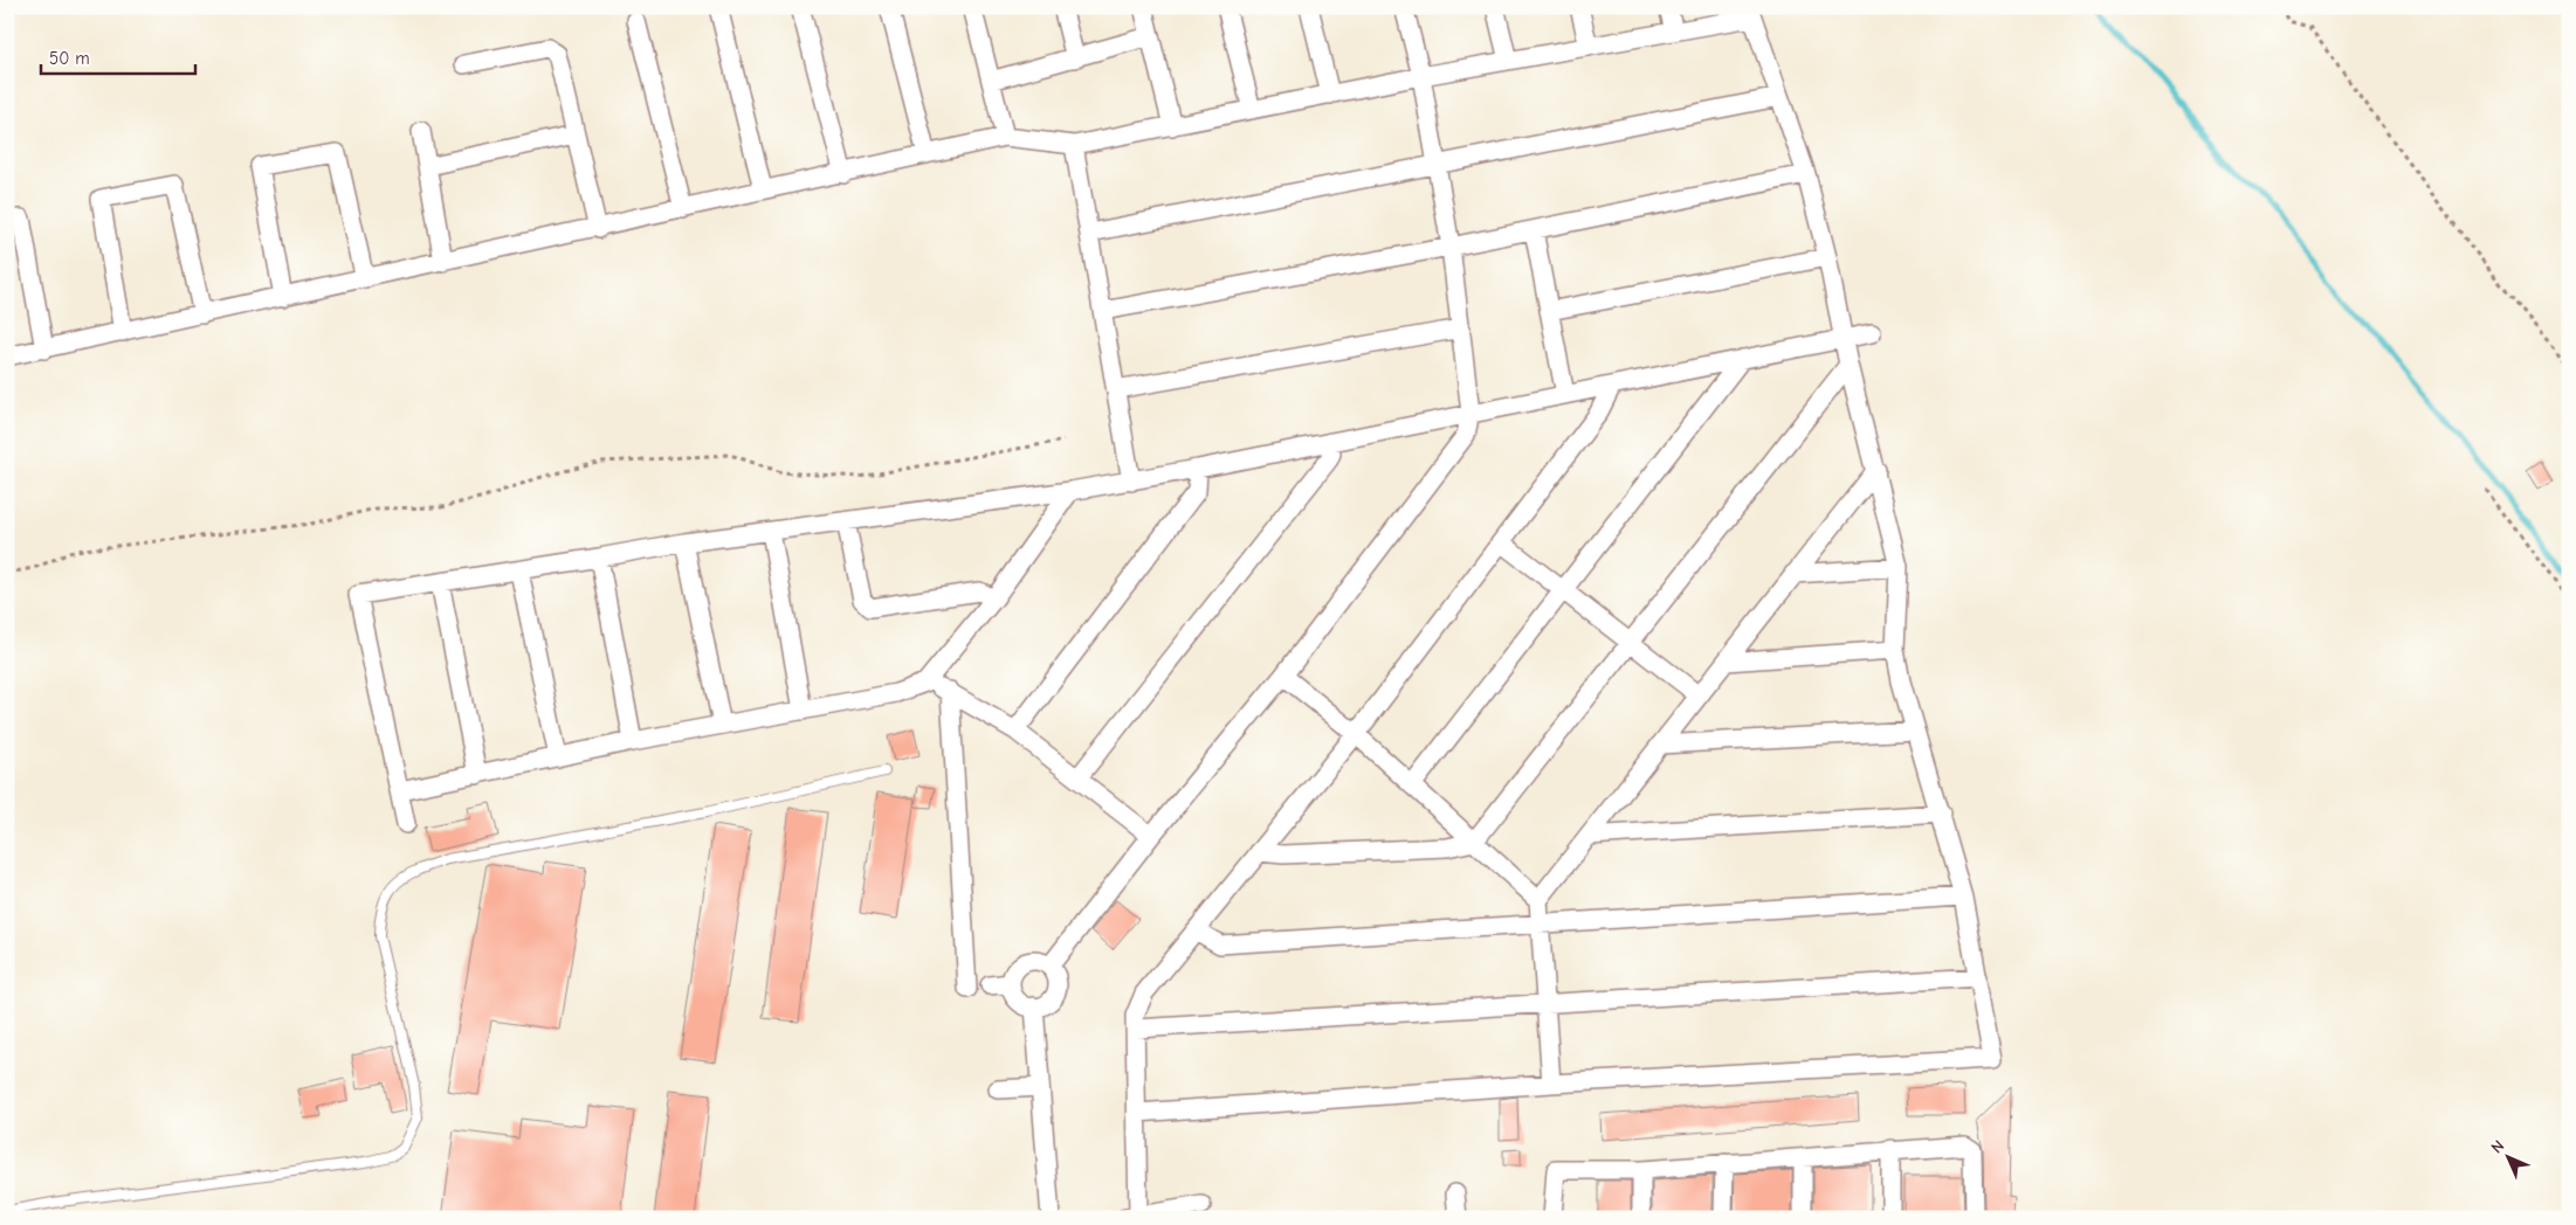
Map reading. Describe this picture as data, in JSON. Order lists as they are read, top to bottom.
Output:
{
  "scale_bar": "50 m",
  "north": "top left"
}
